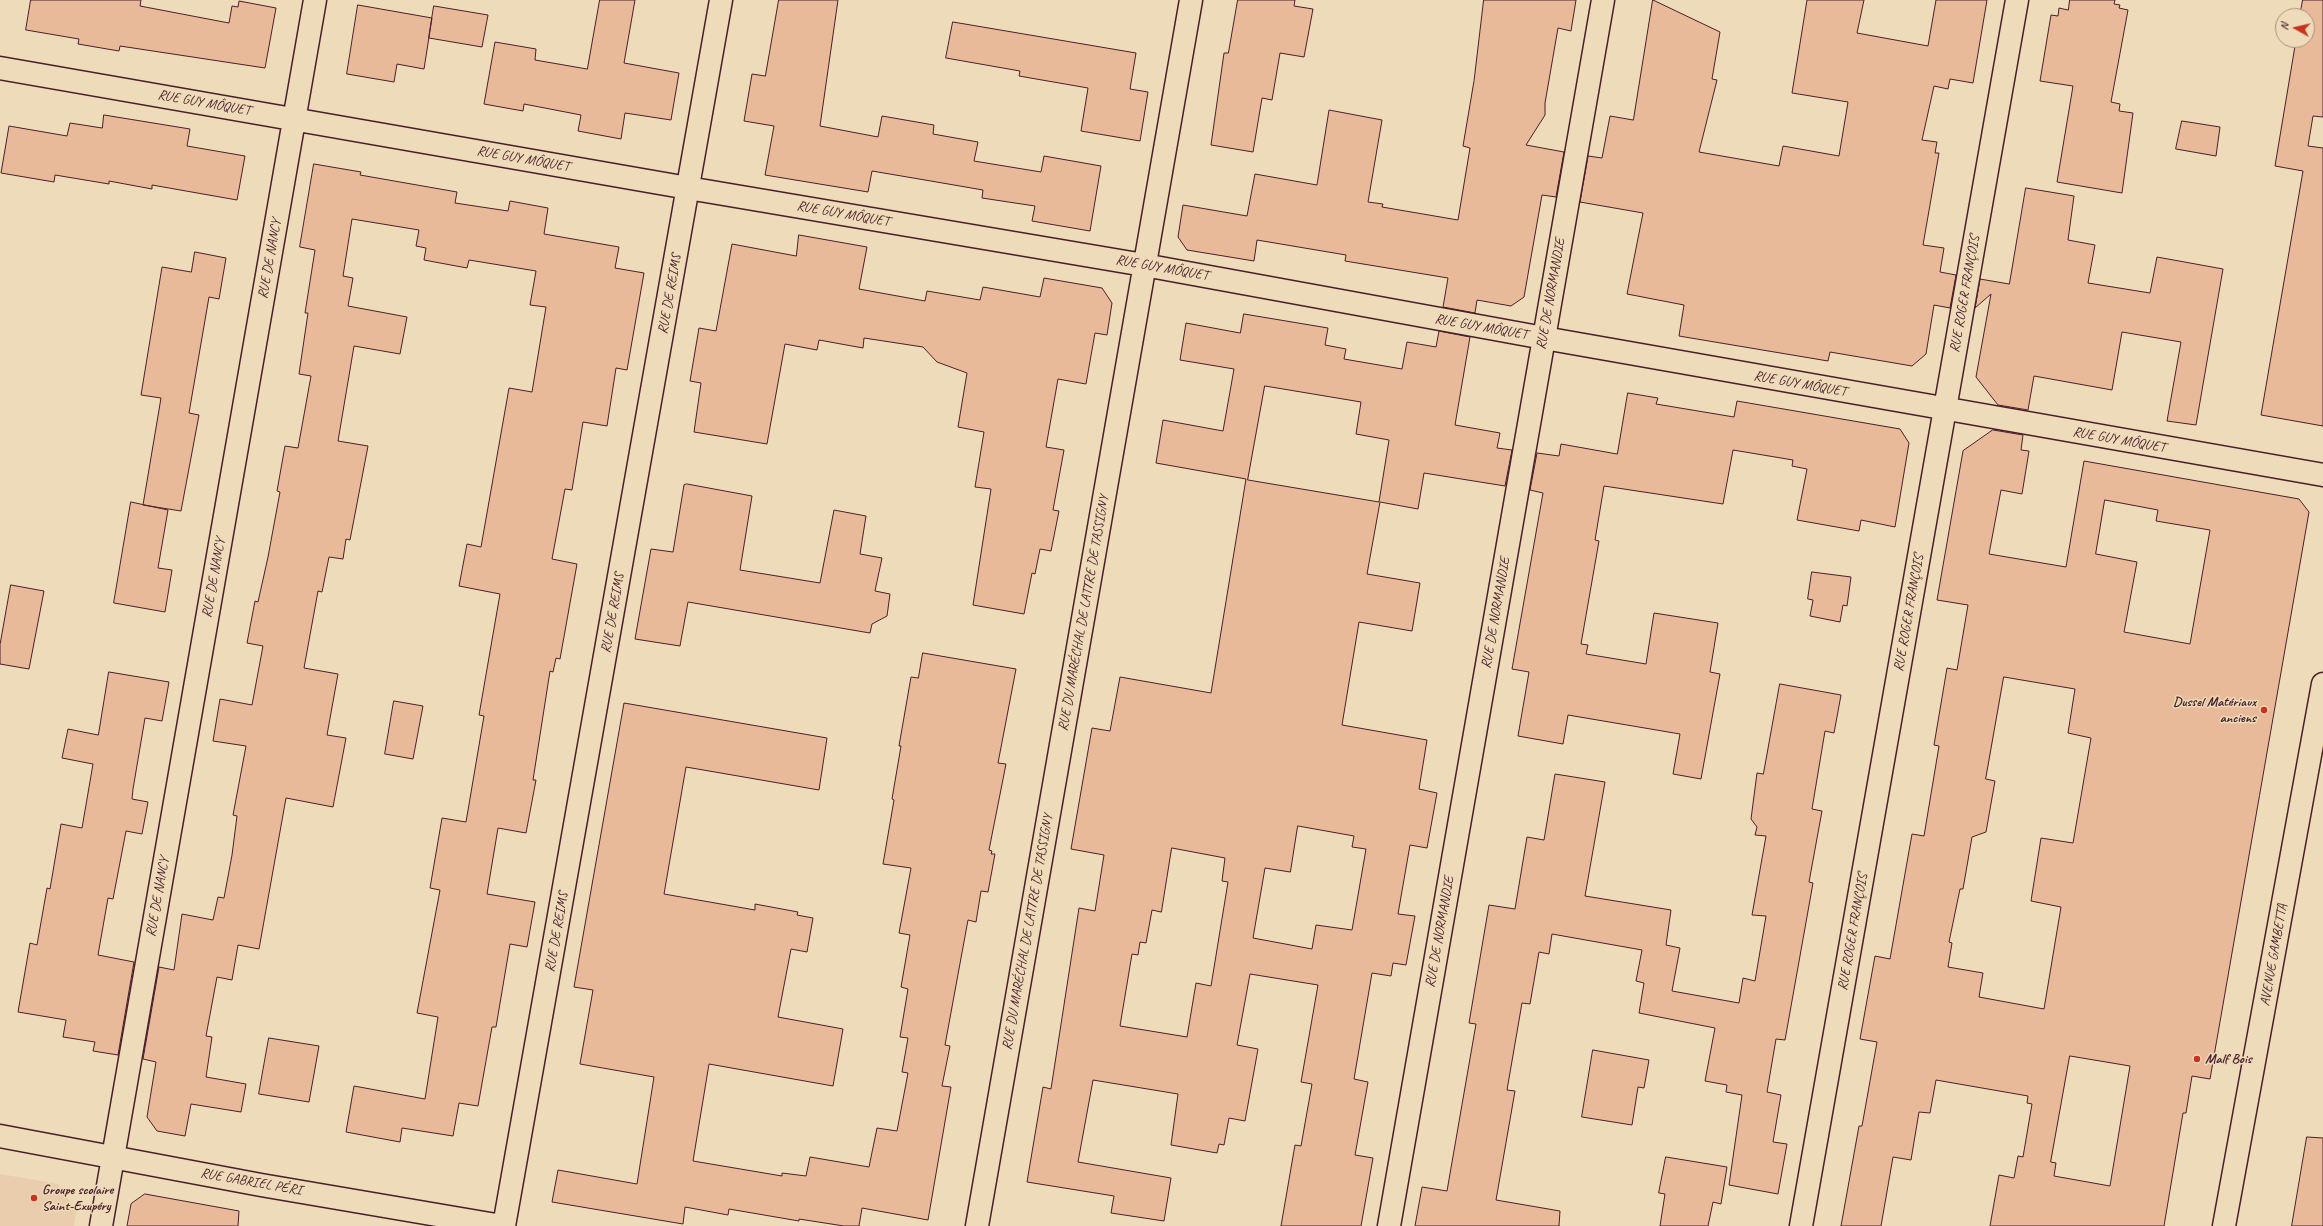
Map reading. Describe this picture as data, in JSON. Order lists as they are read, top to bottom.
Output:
{
  "streets": {
    "street": [
      "RUE GUY MÔQUET",
      "RUE DE NANCY",
      "RUE DE REIMS",
      "RUE DE NORMANDIE",
      "RUE ROGER FRANÇOIS",
      "RUE DU MARÉCHAL DE LATTRE DE TASSIGNY",
      "AVENUE GAMBETTA",
      "RUE GABRIEL PÉRI"
    ]
  },
  "crossings": [
    ["RUE GUY MÔQUET", "RUE DE NANCY"],
    ["RUE GUY MÔQUET", "RUE DE REIMS"],
    ["RUE GUY MÔQUET", "RUE DE NORMANDIE"],
    ["RUE GUY MÔQUET", "RUE ROGER FRANÇOIS"],
    ["RUE GUY MÔQUET", "RUE DU MARÉCHAL DE LATTRE DE TASSIGNY"],
    ["RUE DE NANCY", "RUE GABRIEL PÉRI"],
    ["RUE DE REIMS", "RUE GABRIEL PÉRI"]
  ],
  "places": ["Dussel Matériaux anciens", "Malf Bois", "Groupe scolaire Saint-Exupéry"],
  "north": "left"
}
